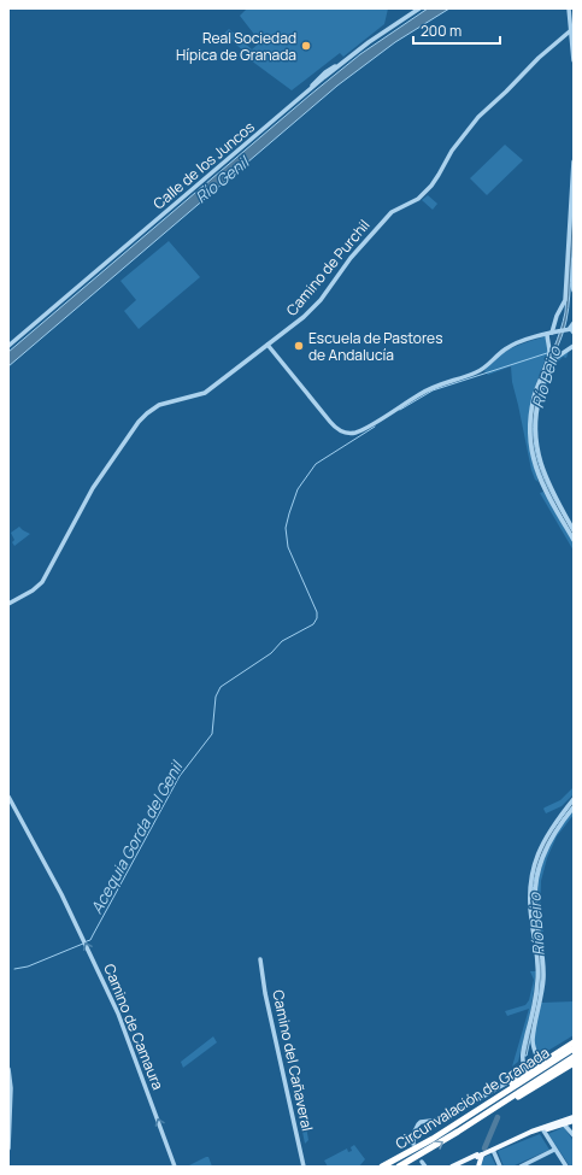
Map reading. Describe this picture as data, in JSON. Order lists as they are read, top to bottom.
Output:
{
  "streets": {
    "highway": ["Circunvalación de Granada"],
    "street": [
      "Calle de los Juncos",
      "Camino de Purchil",
      "Camino de Camaura",
      "Camino del Cañaveral"
    ]
  },
  "one_way": ["Camino de Camaura"],
  "water": ["Río Genil", "Río Beiro", "Acequia Gorda del Genil"],
  "places": ["Real Sociedad Hípica de Granada", "Escuela de Pastores de Andalucía"],
  "scale_bar": "200 m"
}
